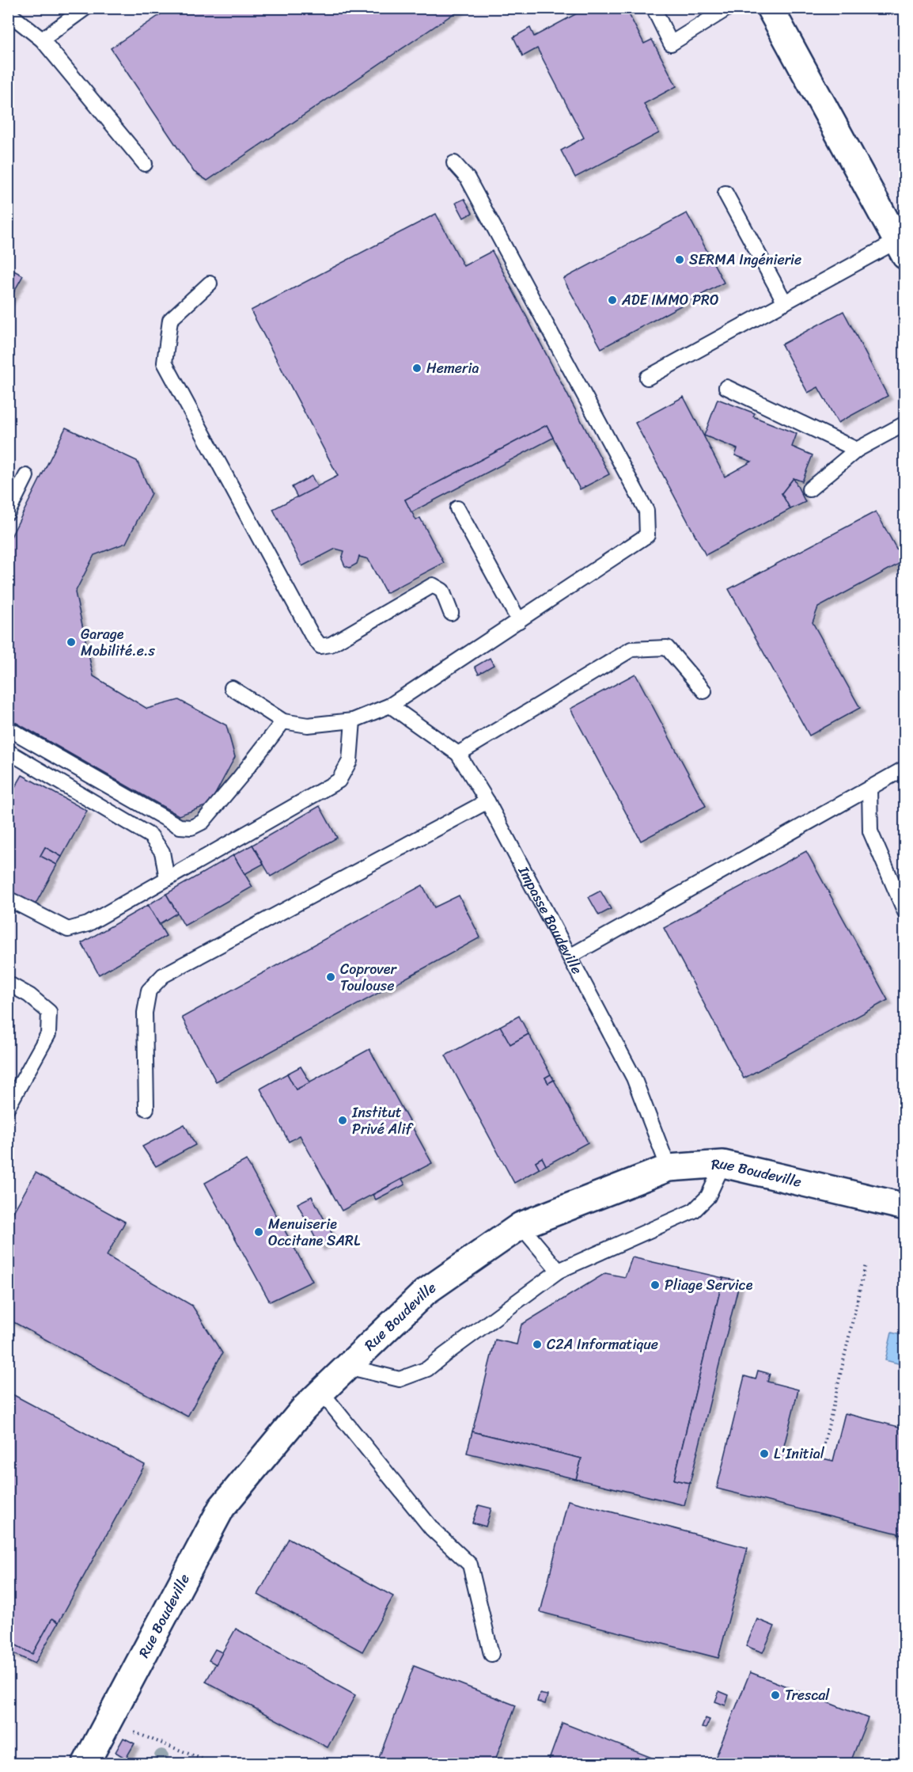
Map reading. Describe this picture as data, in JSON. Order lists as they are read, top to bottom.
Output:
{
  "streets": {
    "street": ["Rue Boudeville"],
    "lane": ["Impasse Boudeville"]
  },
  "crossings": [
    ["Impasse Boudeville", "Rue Boudeville"]
  ],
  "places": [
    "SERMA Ingénierie",
    "ADE IMMO PRO",
    "Hemeria",
    "Garage Mobilité.e.s",
    "Coprover Toulouse",
    "Institut Privé Alif",
    "Menuiserie Occitane SARL",
    "Pliage Service",
    "C2A Informatique",
    "L'Initial",
    "Trescal"
  ]
}
